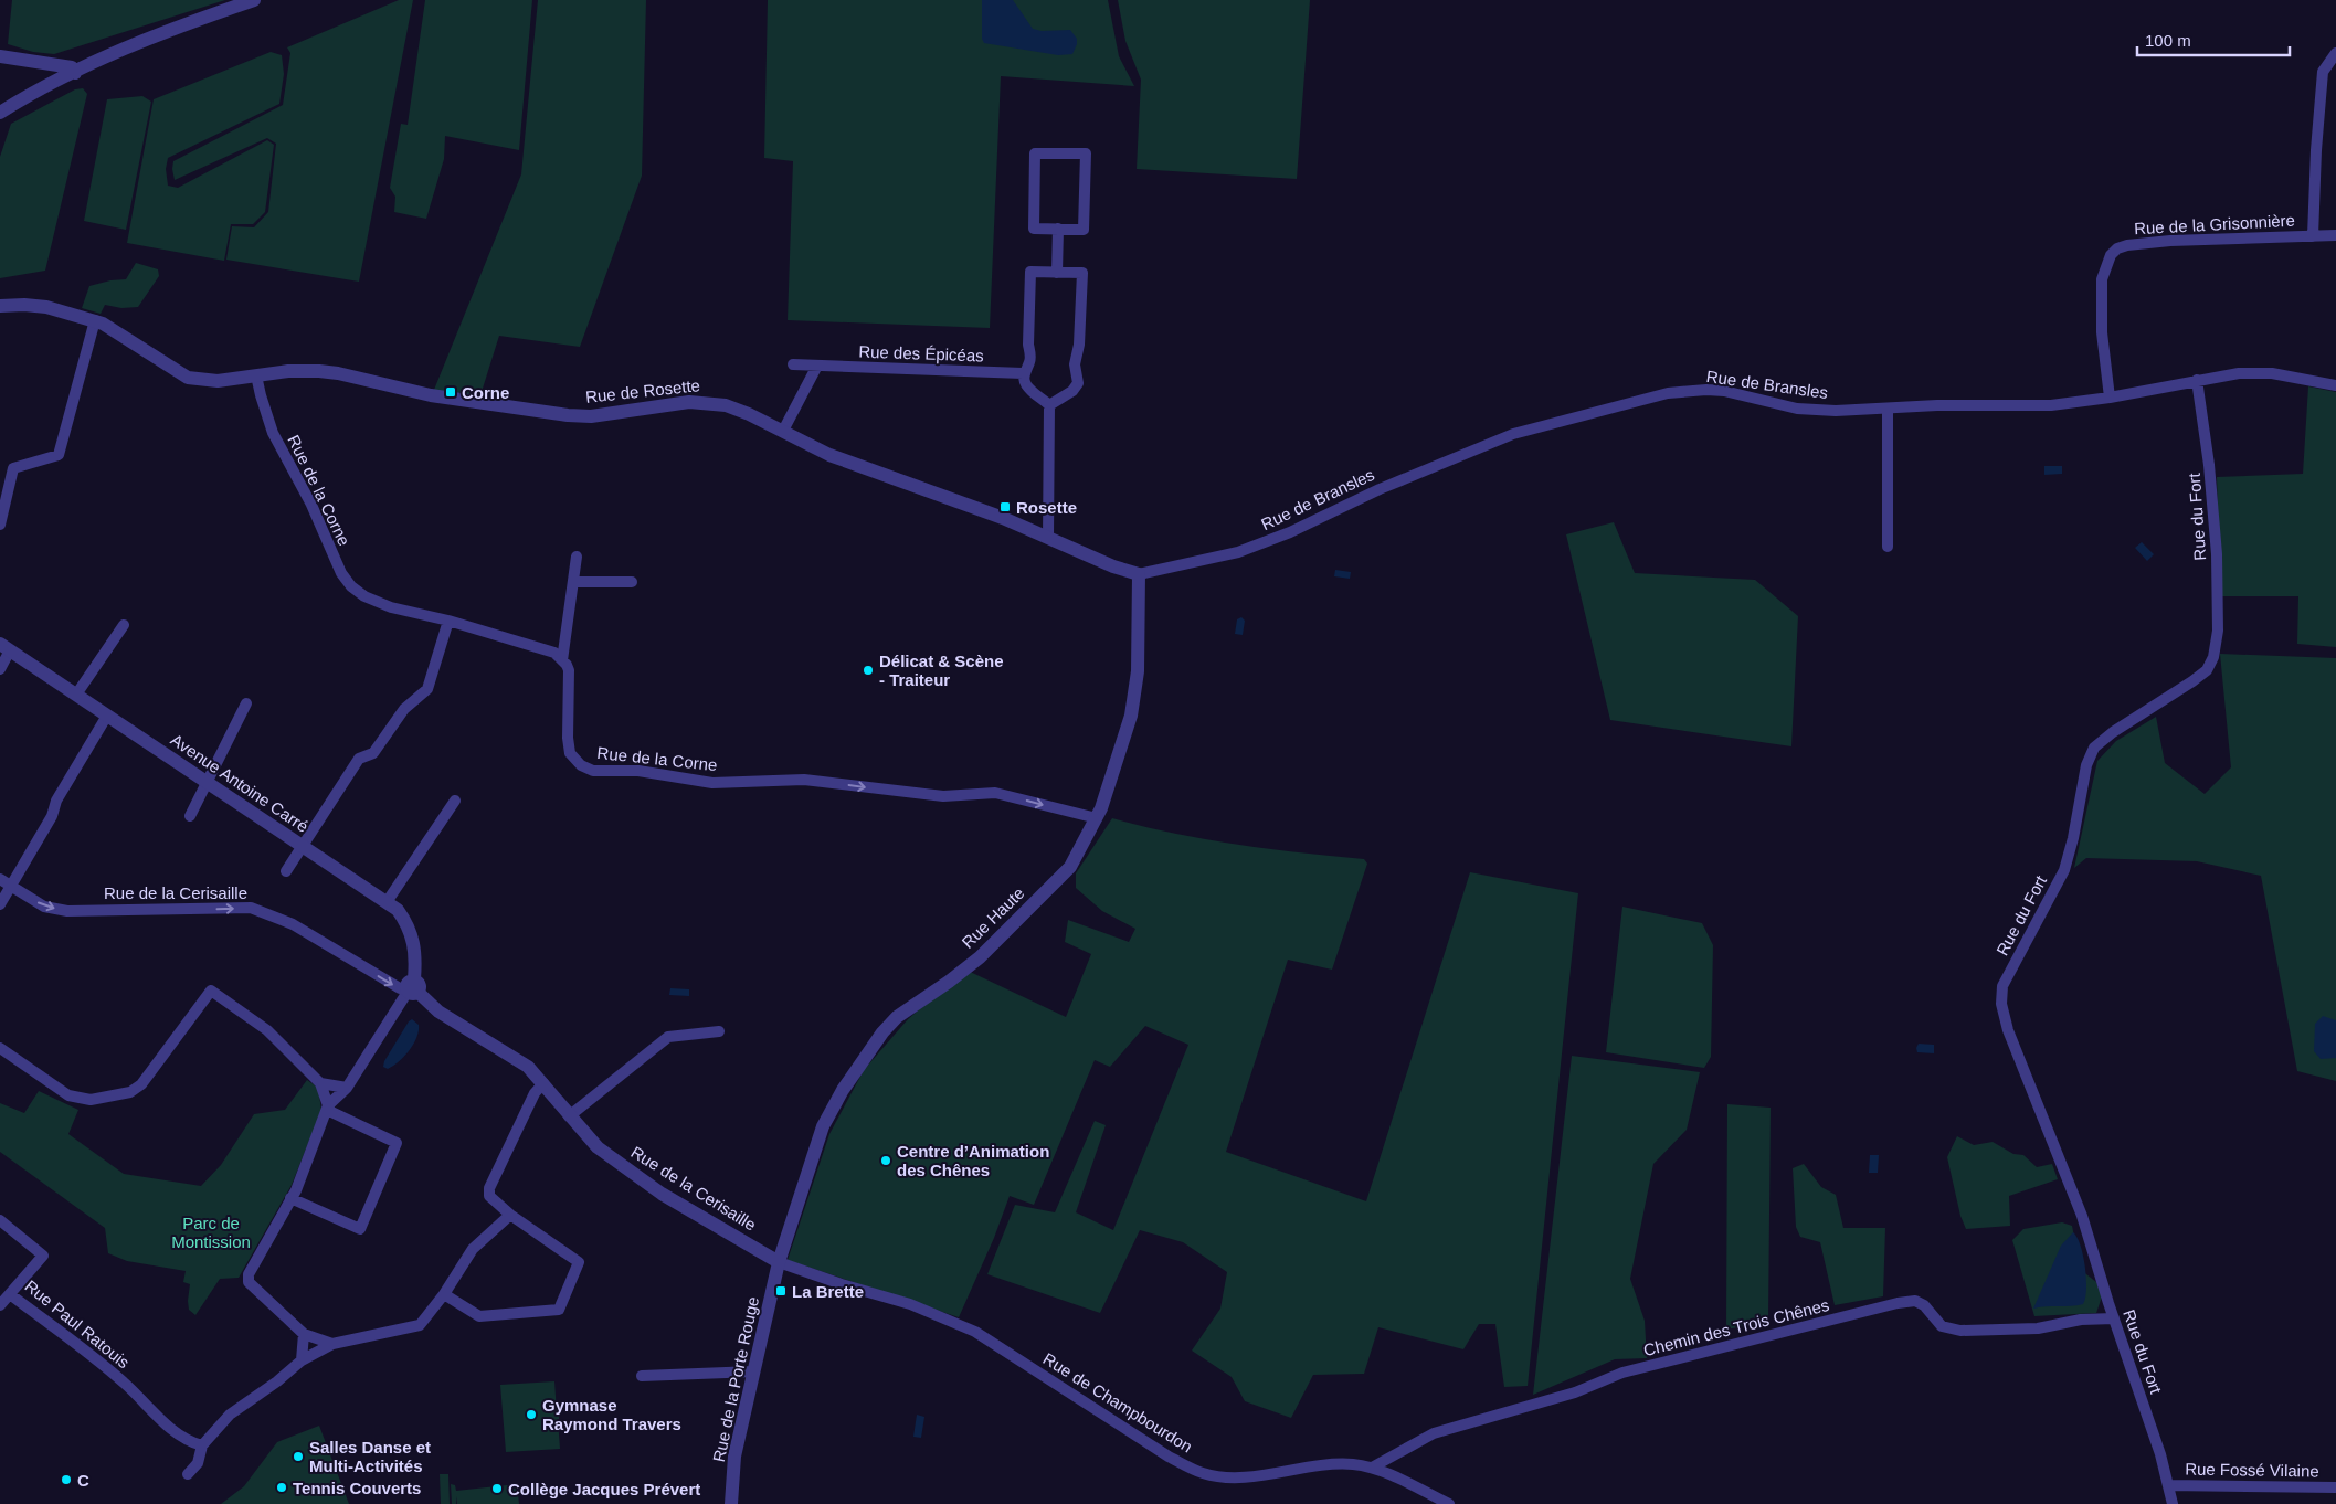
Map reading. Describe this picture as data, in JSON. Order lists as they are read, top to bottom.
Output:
{
  "streets": {
    "street": [
      "Rue de la Grisonnière",
      "Rue des Épicéas",
      "Rue de Bransles",
      "Rue de Rosette",
      "Rue de la Corne",
      "Rue du Fort",
      "Avenue Antoine Carré",
      "Rue de la Cerisaille",
      "Rue Haute",
      "Rue Paul Ratouis",
      "Chemin des Trois Chênes",
      "Rue de la Porte Rouge",
      "Rue de Champbourdon",
      "Rue Fossé Vilaine"
    ]
  },
  "crossings": [
    ["Rue de la Grisonnière", "Rue de Bransles"],
    ["Rue de Bransles", "Rue de Rosette"],
    ["Rue de Bransles", "Rue du Fort"],
    ["Rue de Bransles", "Rue Haute"],
    ["Rue de Rosette", "Rue de la Corne"],
    ["Rue de Rosette", "Rue Haute"],
    ["Rue de la Corne", "Rue Haute"],
    ["Rue du Fort", "Chemin des Trois Chênes"],
    ["Rue du Fort", "Rue Fossé Vilaine"],
    ["Avenue Antoine Carré", "Rue de la Cerisaille"],
    ["Rue de la Cerisaille", "Rue Haute"],
    ["Rue de la Cerisaille", "Rue de la Porte Rouge"],
    ["Rue de la Cerisaille", "Rue de Champbourdon"],
    ["Rue Haute", "Rue de la Porte Rouge"],
    ["Rue Haute", "Rue de Champbourdon"],
    ["Chemin des Trois Chênes", "Rue de Champbourdon"],
    ["Rue de la Porte Rouge", "Rue de Champbourdon"]
  ],
  "one_way": ["Rue de la Corne", "Rue de la Cerisaille"],
  "parks": ["Parc de Montission"],
  "places": {
    "transit": ["Corne", "Rosette", "La Brette"],
    "other": [
      "Délicat & Scène - Traiteur",
      "Centre d’Animation des Chênes",
      "Gymnase Raymond Travers",
      "Salles Danse et Multi-Activités",
      "C",
      "Tennis Couverts",
      "Collège Jacques Prévert"
    ]
  },
  "scale_bar": "100 m"
}
